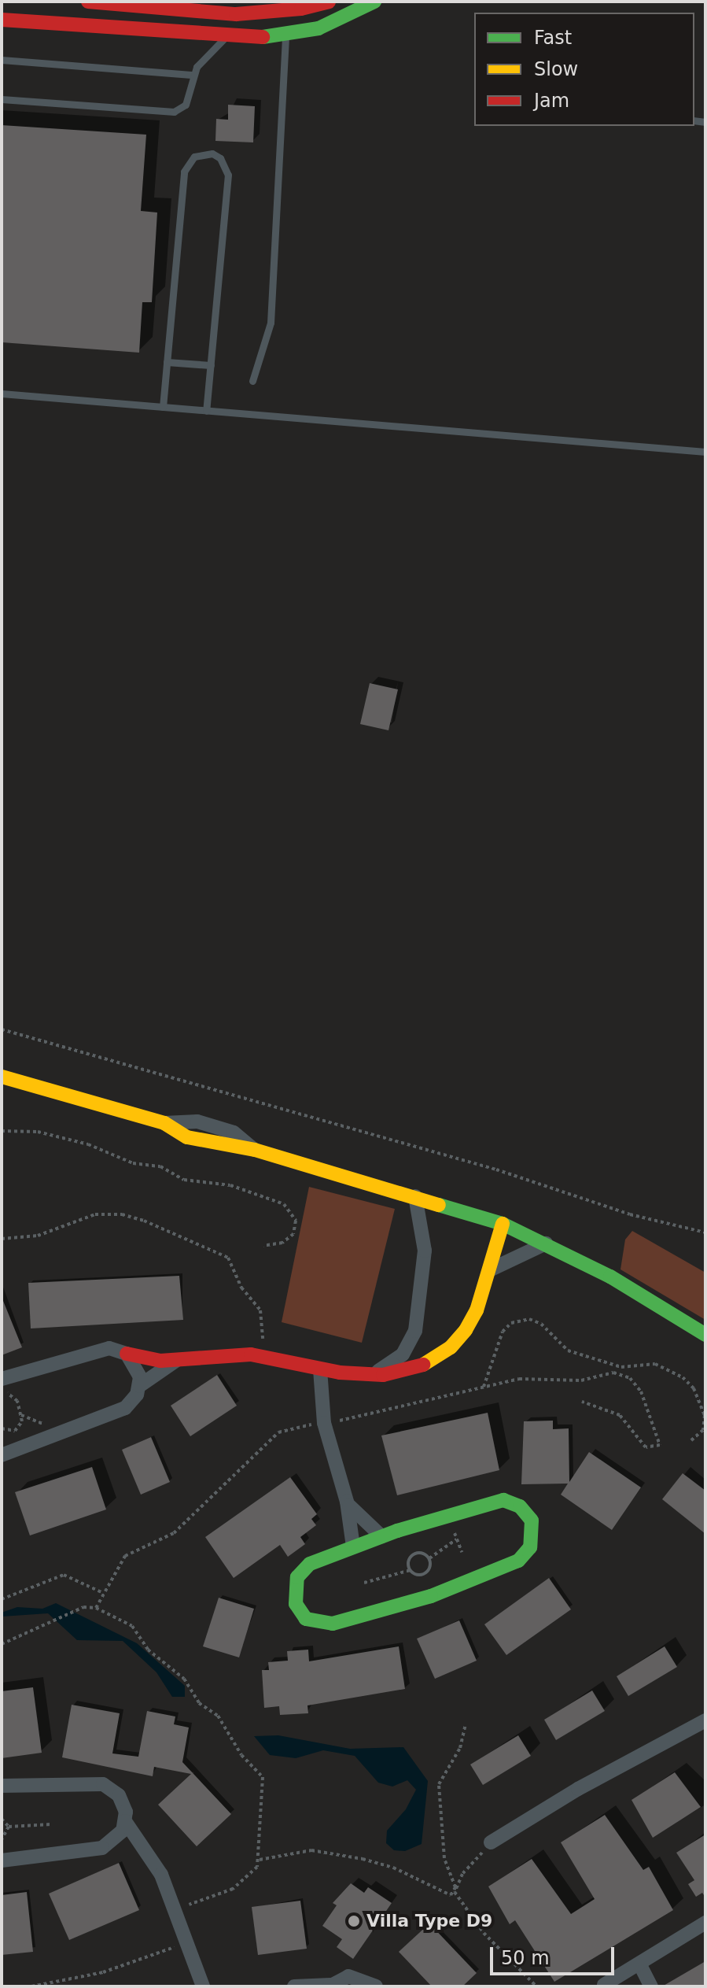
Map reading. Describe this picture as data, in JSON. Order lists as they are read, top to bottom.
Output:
{
  "places": ["Villa Type D9"],
  "legend": ["Fast", "Slow", "Jam"],
  "scale_bar": "50 m"
}
